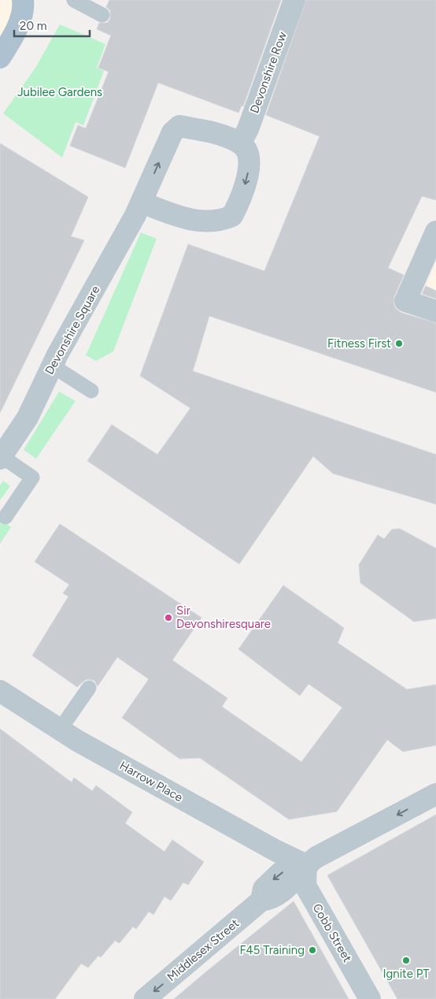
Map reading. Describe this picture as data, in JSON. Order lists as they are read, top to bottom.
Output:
{
  "streets": {
    "street": [
      "Devonshire Row",
      "Devonshire Square",
      "Harrow Place",
      "Cobb Street",
      "Middlesex Street"
    ]
  },
  "crossings": [
    ["Devonshire Row", "Devonshire Square"],
    ["Harrow Place", "Cobb Street"],
    ["Harrow Place", "Middlesex Street"],
    ["Cobb Street", "Middlesex Street"]
  ],
  "one_way": ["Middlesex Street"],
  "parks": ["Jubilee Gardens"],
  "places": [
    "Fitness First",
    "Sir Devonshiresquare",
    "F45 Training",
    "Ignite PT"
  ],
  "scale_bar": "20 m"
}
